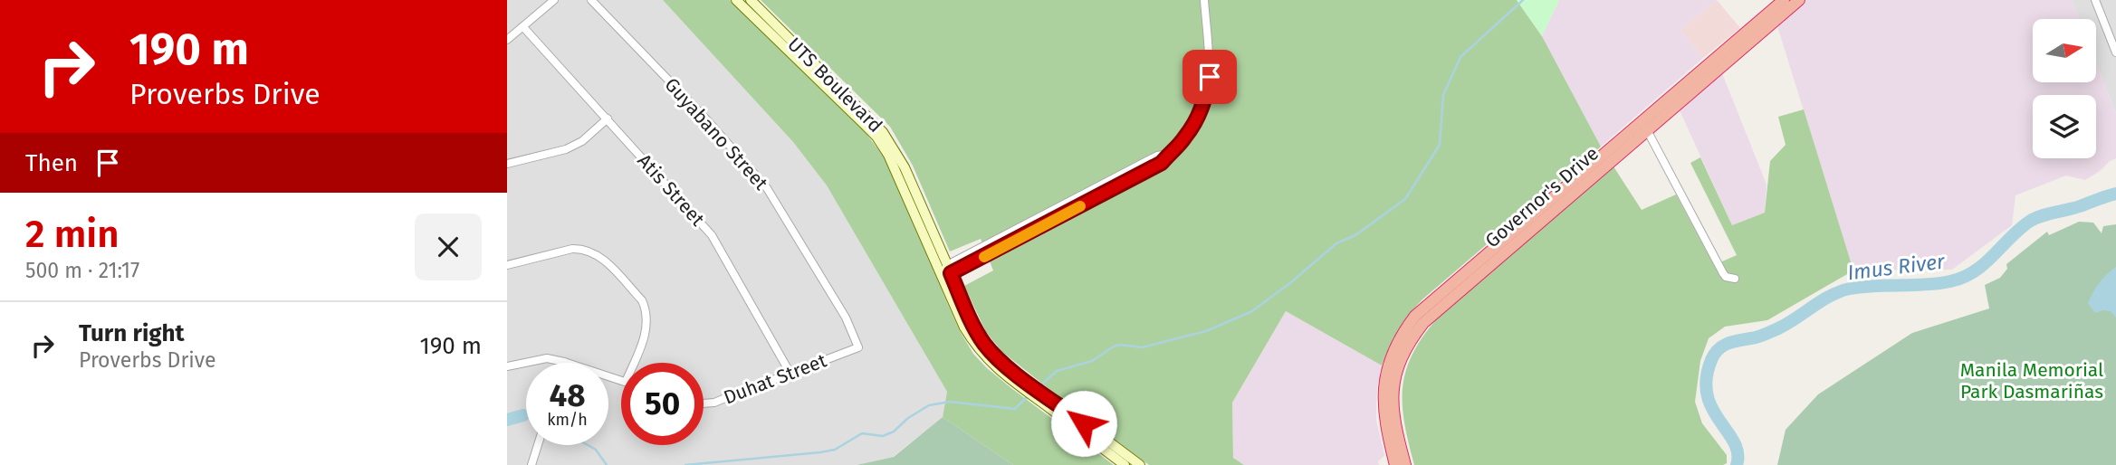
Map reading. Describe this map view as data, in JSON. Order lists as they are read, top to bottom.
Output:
{
  "streets": {
    "highway": ["Governor's Drive"],
    "main road": ["UTS Boulevard"],
    "street": ["Guyabano Street", "Atis Street", "Duhat Street"]
  },
  "crossings": [
    ["Guyabano Street", "Duhat Street"],
    ["Atis Street", "Duhat Street"]
  ],
  "water": ["Imus River"],
  "parks": ["Manila Memorial Park Dasmariñas"],
  "north": "right",
  "page": {
    "turn": ["190 m", "Proverbs Drive"],
    "then": "Then",
    "heading": ["2 min", "500 m · 21:17"],
    "list": [
      {
        "name": "Turn right",
        "note": "Proverbs Drive",
        "value": "190 m"
      }
    ],
    "speed": "48 km/h",
    "limit": "50"
  }
}
